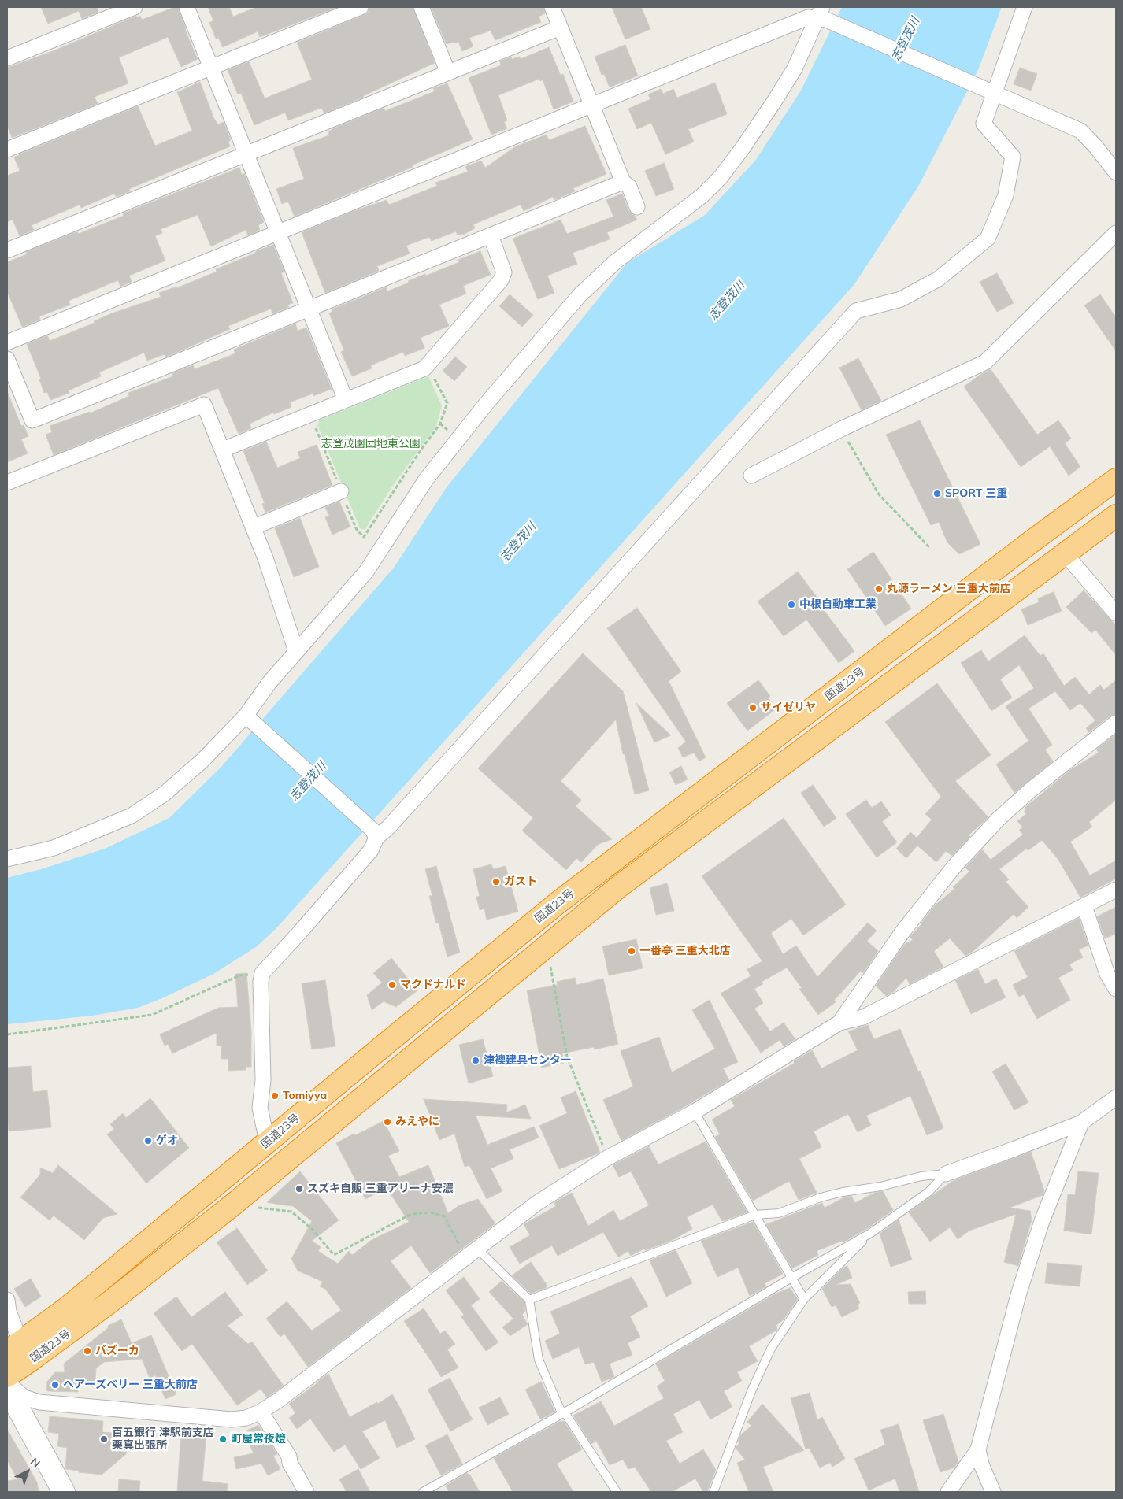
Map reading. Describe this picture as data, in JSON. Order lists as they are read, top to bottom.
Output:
{
  "streets": {
    "highway": ["国道23号"]
  },
  "water": ["志登茂川"],
  "parks": ["志登茂園団地東公園"],
  "places": [
    "SPORT 三重",
    "丸源ラーメン 三重大前店",
    "中根自動車工業",
    "サイゼリヤ",
    "ガスト",
    "一番亭 三重大北店",
    "マクドナルド",
    "津襖建具センター",
    "Tomiyya",
    "みえやに",
    "ゲオ",
    "スズキ自販 三重アリーナ安濃",
    "バズーカ",
    "ヘアーズベリー 三重大前店",
    "百五銀行 津駅前支店 栗真出張所",
    "町屋常夜燈"
  ],
  "north": "top right"
}
